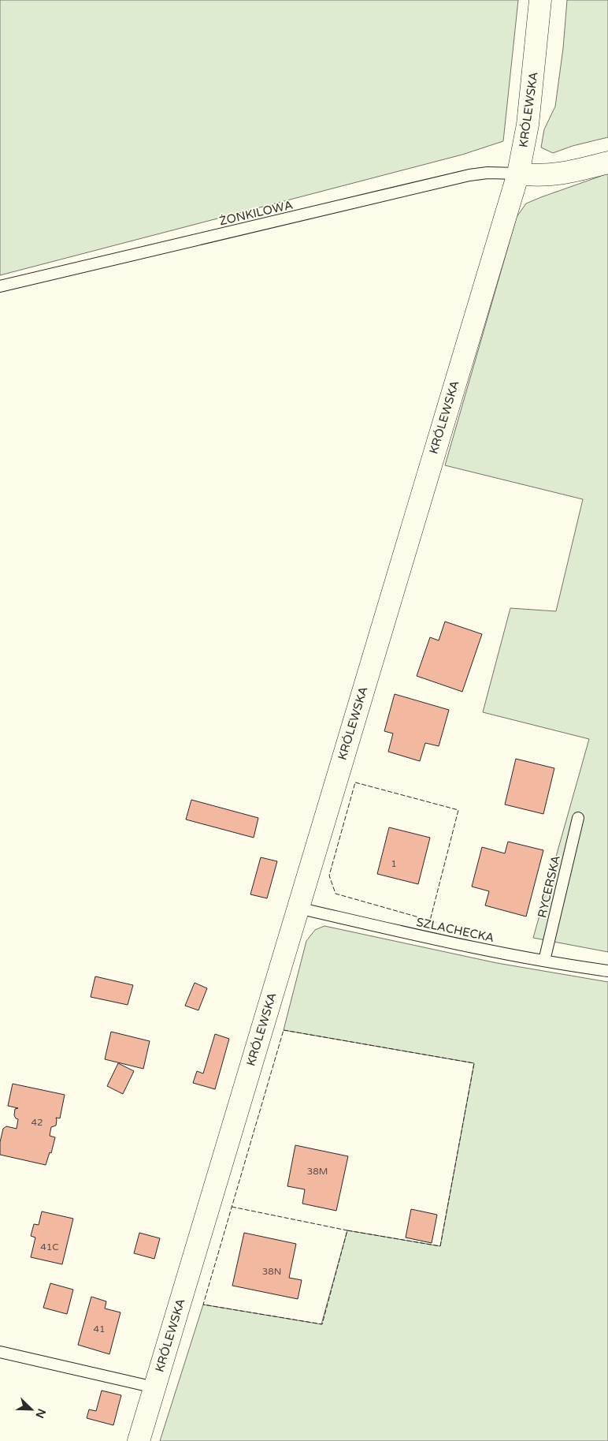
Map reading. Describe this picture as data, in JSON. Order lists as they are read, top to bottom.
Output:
{
  "streets": {
    "street": ["KRÓLEWSKA"],
    "lane": ["ŻONKILOWA", "RYCERSKA", "SZLACHECKA"]
  },
  "crossings": [
    ["KRÓLEWSKA", "ŻONKILOWA"],
    ["KRÓLEWSKA", "SZLACHECKA"],
    ["RYCERSKA", "SZLACHECKA"]
  ],
  "house_numbers": [
    "1",
    "42",
    "38M",
    "41C",
    "38N",
    "41"
  ],
  "north": "bottom right"
}
